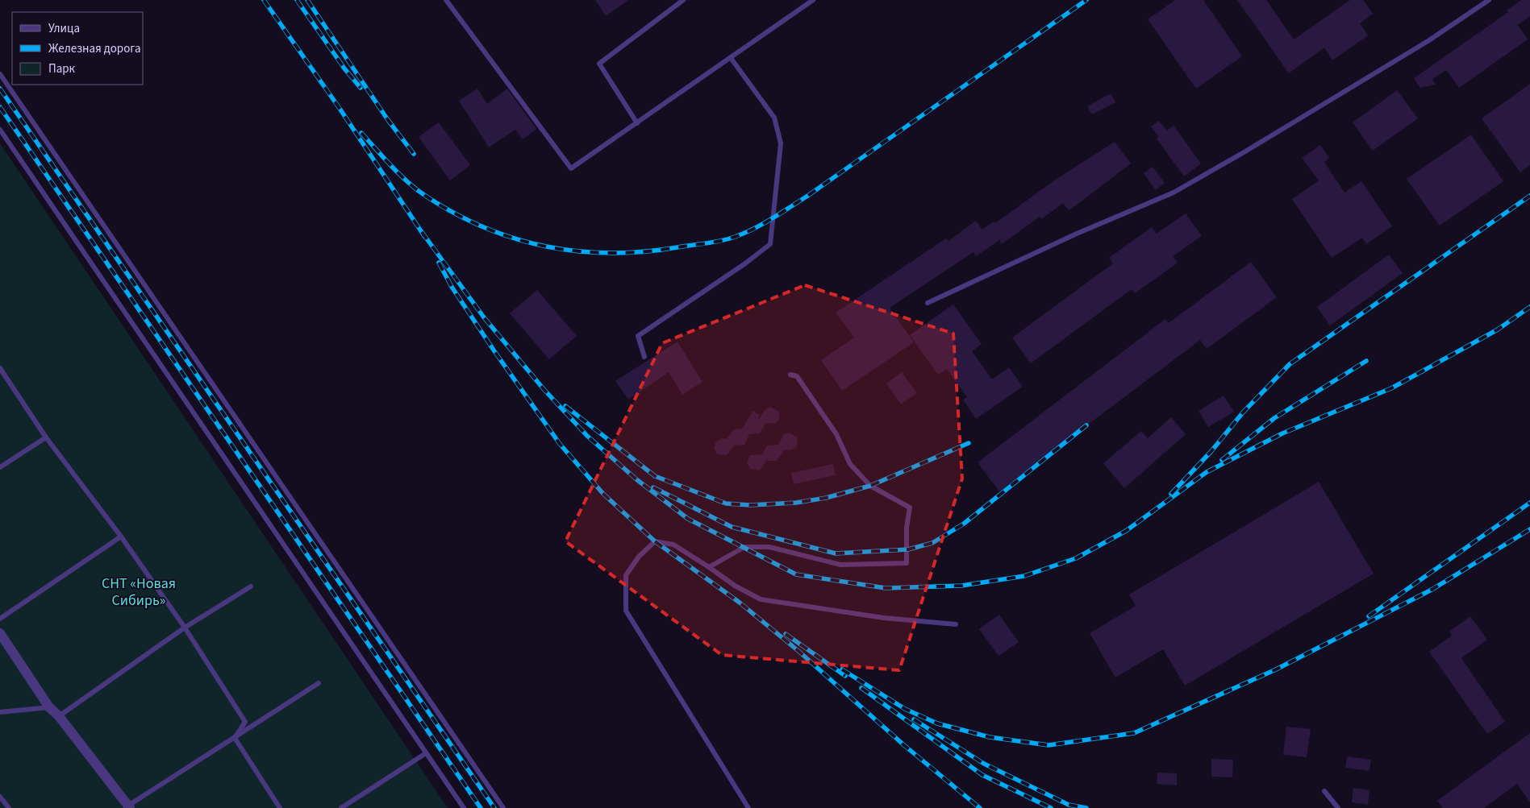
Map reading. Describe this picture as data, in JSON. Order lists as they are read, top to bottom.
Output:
{
  "parks": ["СНТ «Новая Сибирь»"],
  "legend": ["Улица", "Железная дорога", "Парк"]
}
